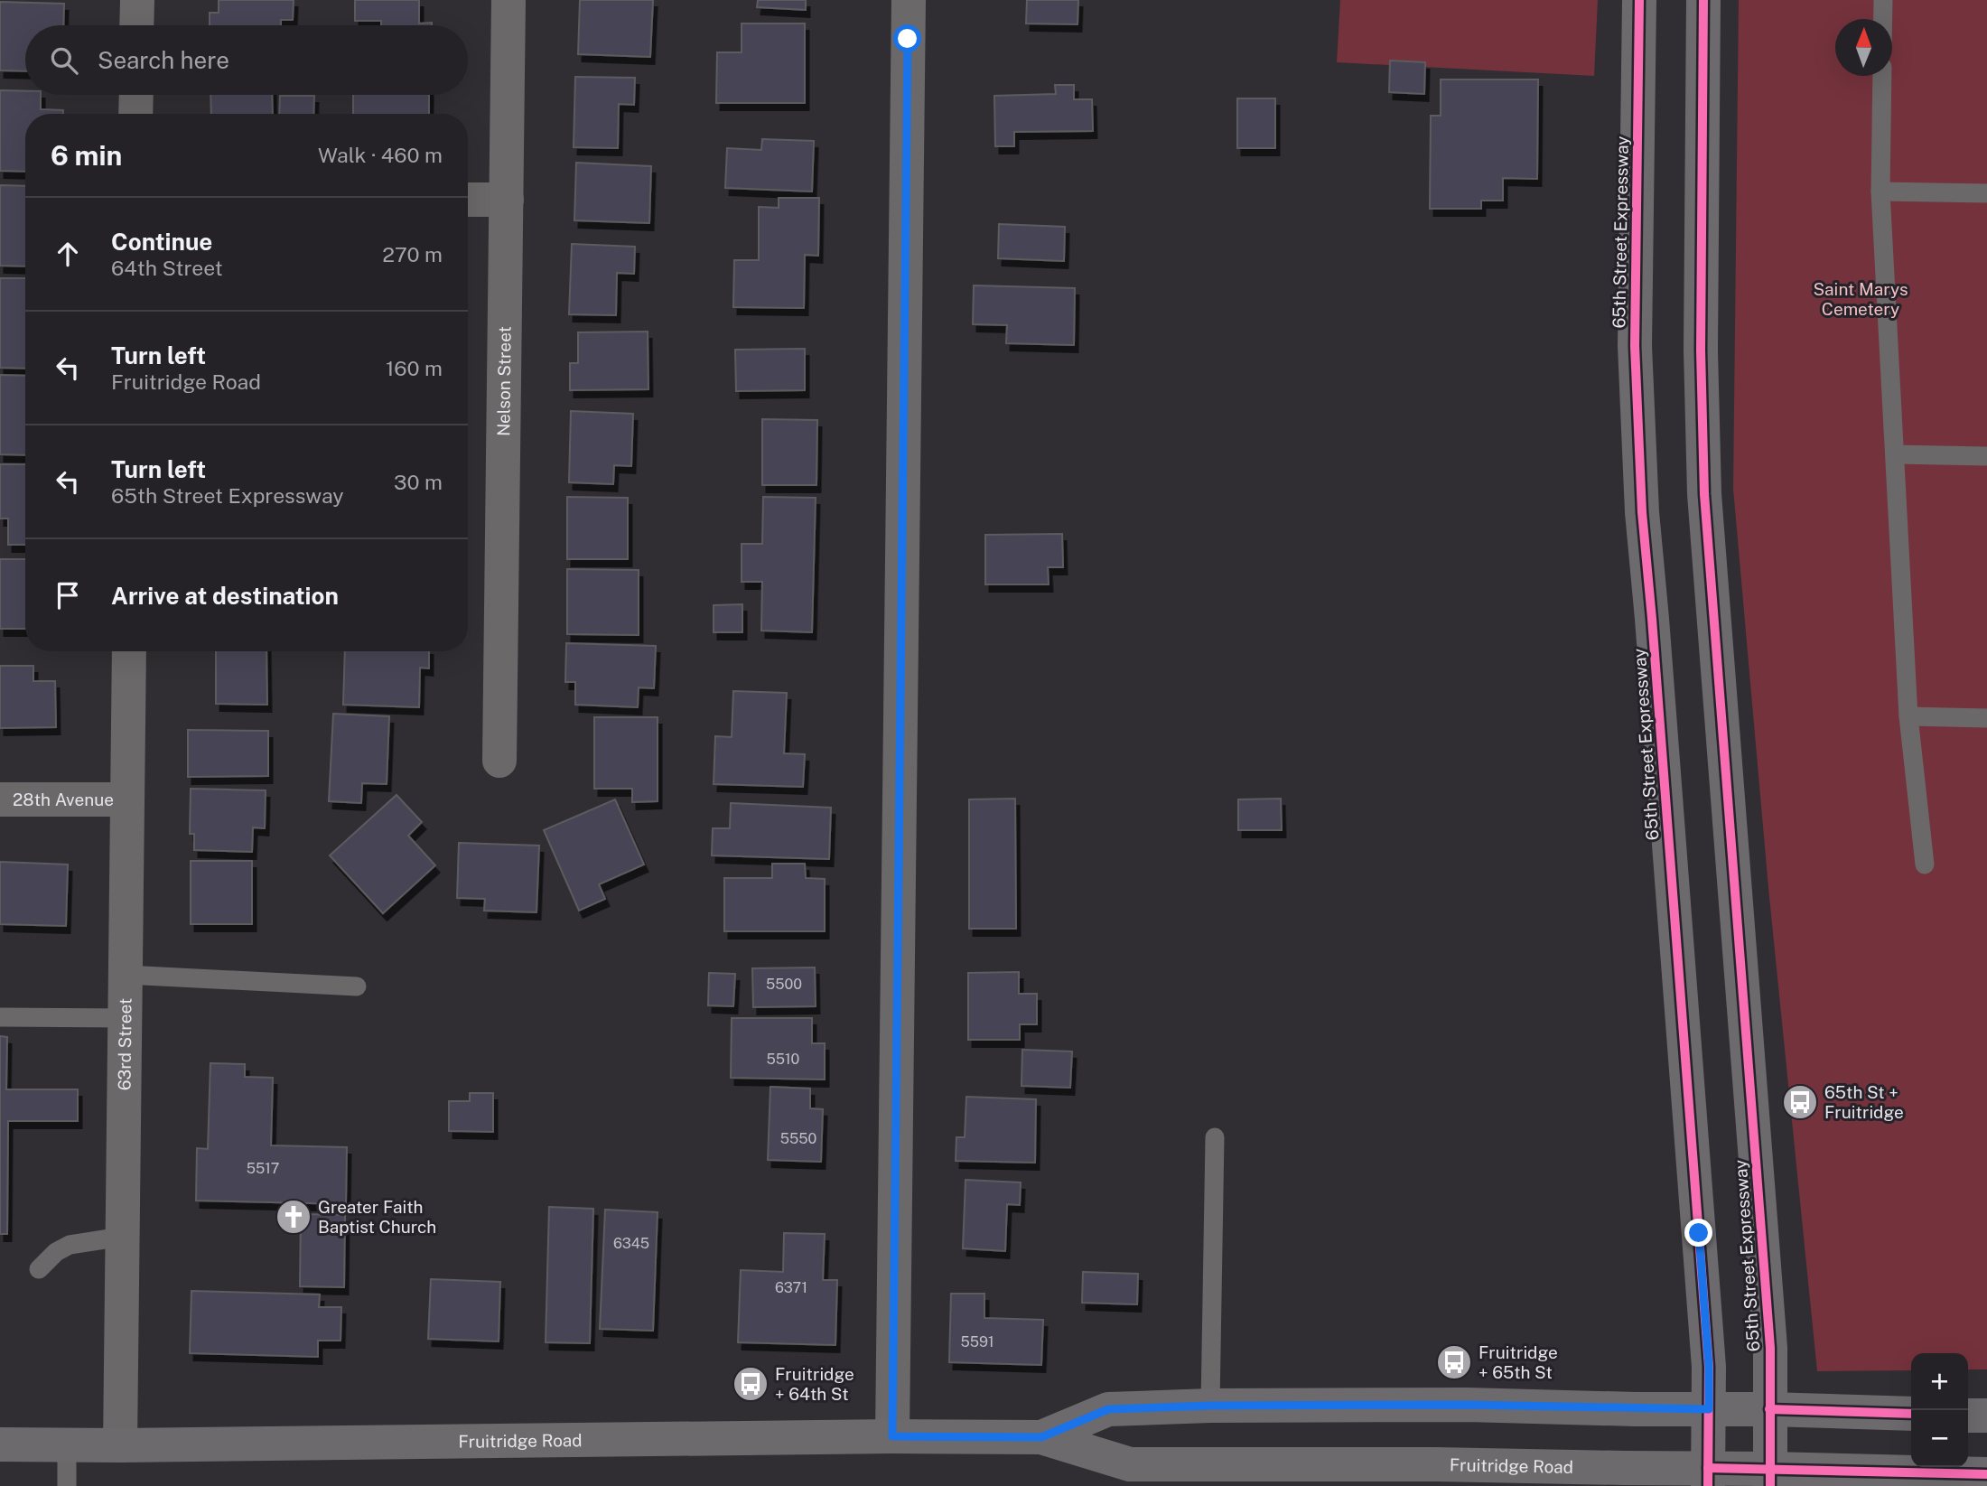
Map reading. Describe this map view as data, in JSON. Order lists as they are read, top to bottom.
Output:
{
  "streets": {
    "main road": ["65th Street Expressway", "Fruitridge Road"],
    "street": ["Nelson Street", "28th Avenue", "63rd Street"]
  },
  "crossings": [
    ["65th Street Expressway", "Fruitridge Road"],
    ["28th Avenue", "63rd Street"],
    ["63rd Street", "Fruitridge Road"]
  ],
  "parks": ["Saint Marys Cemetery"],
  "places": {
    "bus stop": ["65th St + Fruitridge", "Fruitridge + 65th St", "Fruitridge + 64th St"],
    "church": ["Greater Faith Baptist Church"]
  },
  "house_numbers": [
    "5500",
    "5510",
    "5550",
    "5517",
    "6345",
    "6371",
    "5591"
  ],
  "north": "top",
  "page": {
    "search": "Search here",
    "heading": ["6 min", "Walk · 460 m"],
    "list": [
      ["Continue", "64th Street", "270 m"],
      ["Turn left", "Fruitridge Road", "160 m"],
      ["Turn left", "65th Street Expressway", "30 m"],
      "Arrive at destination"
    ],
    "map_buttons": ["+", "−"]
  }
}
